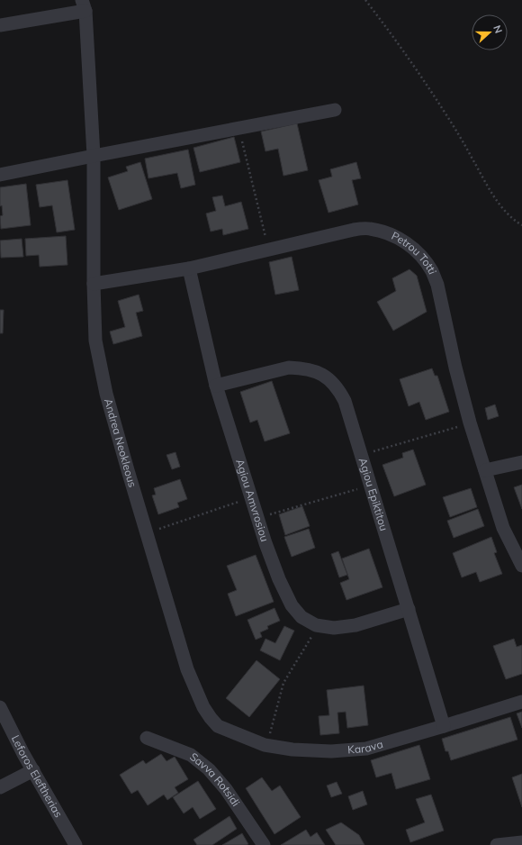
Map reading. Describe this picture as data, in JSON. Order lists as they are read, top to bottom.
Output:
{
  "streets": {
    "street": [
      "Petrou Totti",
      "Andrea Neokleous",
      "Agiou Epiktitou",
      "Agiou Amvrosiou",
      "Karava",
      "Leforos Eleftherias",
      "Savva Rotsidi"
    ]
  },
  "crossings": [
    ["Petrou Totti", "Andrea Neokleous"],
    ["Petrou Totti", "Agiou Amvrosiou"],
    ["Andrea Neokleous", "Karava"],
    ["Agiou Epiktitou", "Agiou Amvrosiou"],
    ["Agiou Epiktitou", "Karava"]
  ],
  "north": "right"
}
